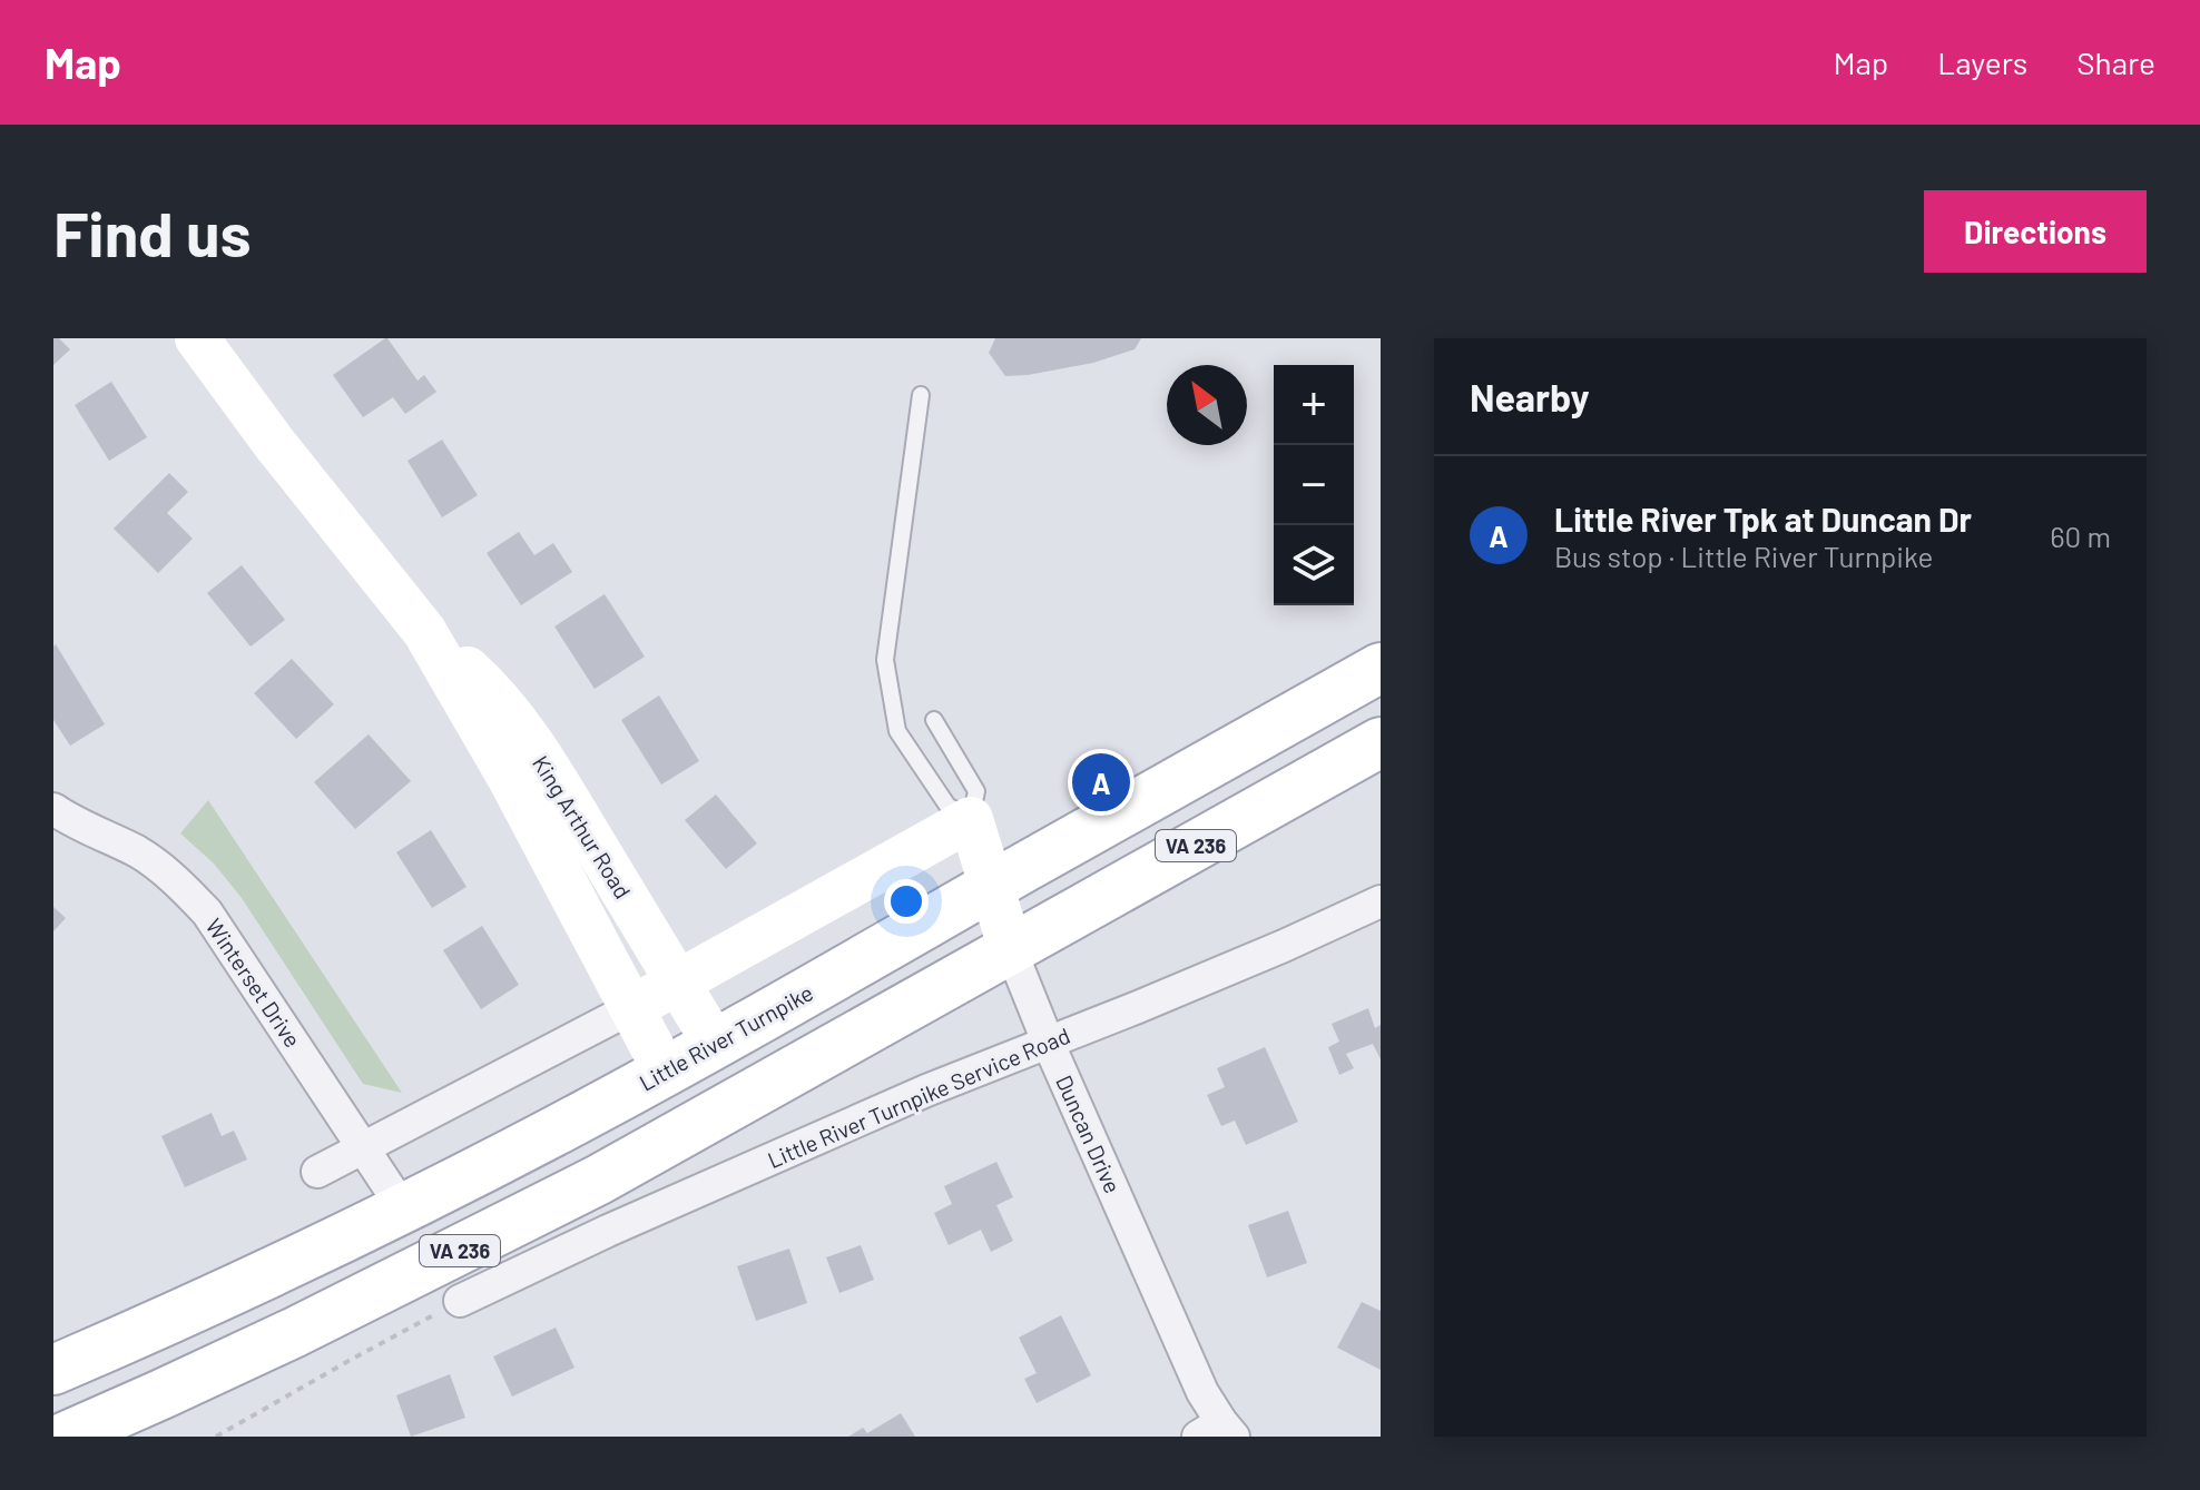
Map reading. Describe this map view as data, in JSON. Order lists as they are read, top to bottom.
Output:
{
  "streets": {
    "main road": ["VA 236", "Little River Turnpike"],
    "street": [
      "King Arthur Road",
      "Winterset Drive",
      "Little River Turnpike Service Road",
      "Duncan Drive"
    ]
  },
  "crossings": [
    ["King Arthur Road", "Little River Turnpike"],
    ["VA 236", "Duncan Drive"],
    ["Winterset Drive", "Little River Turnpike"],
    ["Little River Turnpike", "Duncan Drive"],
    ["Little River Turnpike Service Road", "Duncan Drive"]
  ],
  "north": "top left",
  "page": {
    "header": "Map",
    "nav": ["Map", "Layers", "Share"],
    "buttons": "Directions",
    "title": "Find us",
    "heading": "Nearby",
    "map_buttons": ["+", "−"],
    "list": [
      {
        "mark": "A",
        "name": "Little River Tpk at Duncan Dr",
        "note": "Bus stop · Little River Turnpike",
        "value": "60 m"
      }
    ],
    "pins": "A"
  }
}
